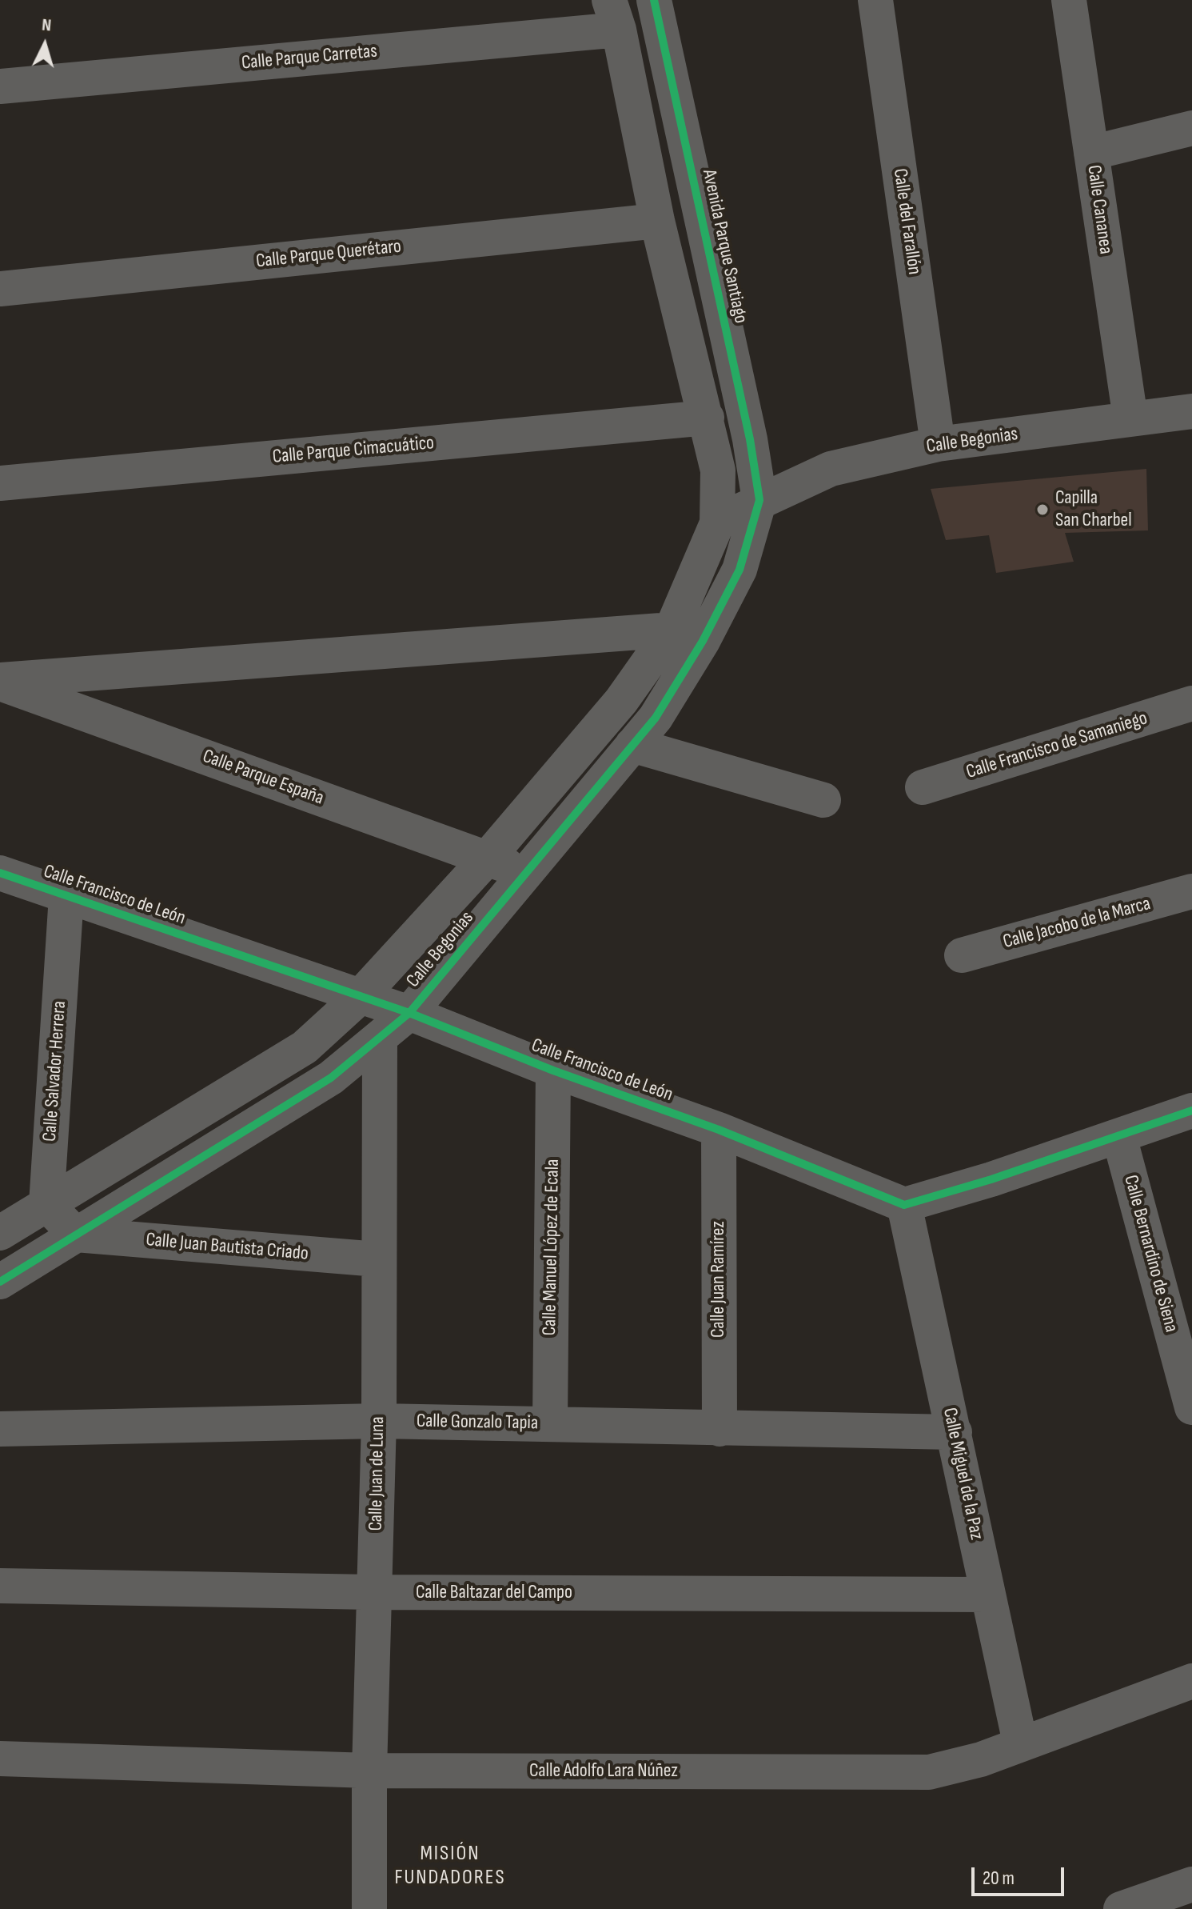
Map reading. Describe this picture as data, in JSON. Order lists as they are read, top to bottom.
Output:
{
  "streets": {
    "street": [
      "Calle Parque Carretas",
      "Calle Cananea",
      "Calle del Farallón",
      "Avenida Parque Santiago",
      "Calle Parque Querétaro",
      "Calle Begonias",
      "Calle Parque Cimacuático",
      "Calle Francisco de Samaniego",
      "Calle Parque España",
      "Calle Francisco de León",
      "Calle Jacobo de la Marca",
      "Calle Salvador Herrera",
      "Calle Juan Bautista Criado",
      "Calle Manuel López de Ecala",
      "Calle Bernardino de Siena",
      "Calle Juan Ramírez",
      "Calle Gonzalo Tapia",
      "Calle Juan de Luna",
      "Calle Miguel de la Paz",
      "Calle Baltazar del Campo",
      "Calle Adolfo Lara Núñez"
    ]
  },
  "crossings": [
    ["Calle Cananea", "Calle Begonias"],
    ["Calle del Farallón", "Calle Begonias"],
    ["Avenida Parque Santiago", "Calle Begonias"],
    ["Calle Begonias", "Calle Parque España"],
    ["Calle Begonias", "Calle Francisco de León"],
    ["Calle Begonias", "Calle Salvador Herrera"],
    ["Calle Begonias", "Calle Juan Bautista Criado"],
    ["Calle Begonias", "Calle Juan de Luna"],
    ["Calle Francisco de León", "Calle Salvador Herrera"],
    ["Calle Francisco de León", "Calle Manuel López de Ecala"],
    ["Calle Francisco de León", "Calle Juan Ramírez"],
    ["Calle Francisco de León", "Calle Miguel de la Paz"],
    ["Calle Juan Bautista Criado", "Calle Juan de Luna"],
    ["Calle Manuel López de Ecala", "Calle Gonzalo Tapia"],
    ["Calle Juan Ramírez", "Calle Gonzalo Tapia"],
    ["Calle Gonzalo Tapia", "Calle Juan de Luna"],
    ["Calle Gonzalo Tapia", "Calle Miguel de la Paz"],
    ["Calle Juan de Luna", "Calle Baltazar del Campo"],
    ["Calle Juan de Luna", "Calle Adolfo Lara Núñez"],
    ["Calle Miguel de la Paz", "Calle Baltazar del Campo"],
    ["Calle Miguel de la Paz", "Calle Adolfo Lara Núñez"]
  ],
  "districts": ["MISIÓN FUNDADORES"],
  "places": ["Capilla San Charbel"],
  "scale_bar": "20 m",
  "north": "top"
}
